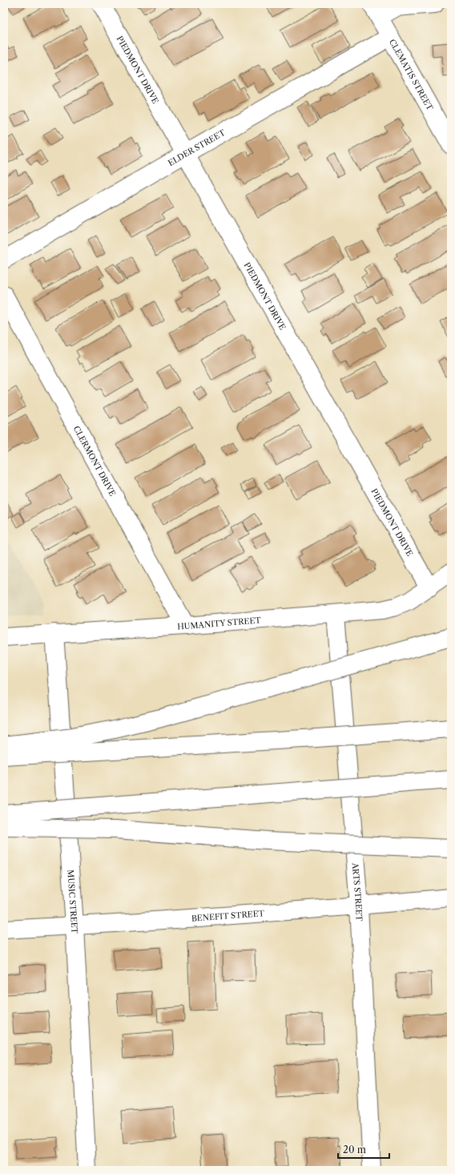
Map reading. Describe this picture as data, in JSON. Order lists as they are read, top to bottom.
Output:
{
  "streets": {
    "main road": [
      "PIEDMONT DRIVE",
      "CLEMATIS STREET",
      "ELDER STREET",
      "CLERMONT DRIVE",
      "HUMANITY STREET",
      "ARTS STREET",
      "MUSIC STREET",
      "BENEFIT STREET"
    ]
  },
  "crossings": [
    ["PIEDMONT DRIVE", "ELDER STREET"],
    ["PIEDMONT DRIVE", "HUMANITY STREET"],
    ["CLEMATIS STREET", "ELDER STREET"],
    ["CLERMONT DRIVE", "HUMANITY STREET"],
    ["HUMANITY STREET", "ARTS STREET"],
    ["HUMANITY STREET", "MUSIC STREET"],
    ["ARTS STREET", "BENEFIT STREET"],
    ["MUSIC STREET", "BENEFIT STREET"]
  ],
  "scale_bar": "20 m"
}
